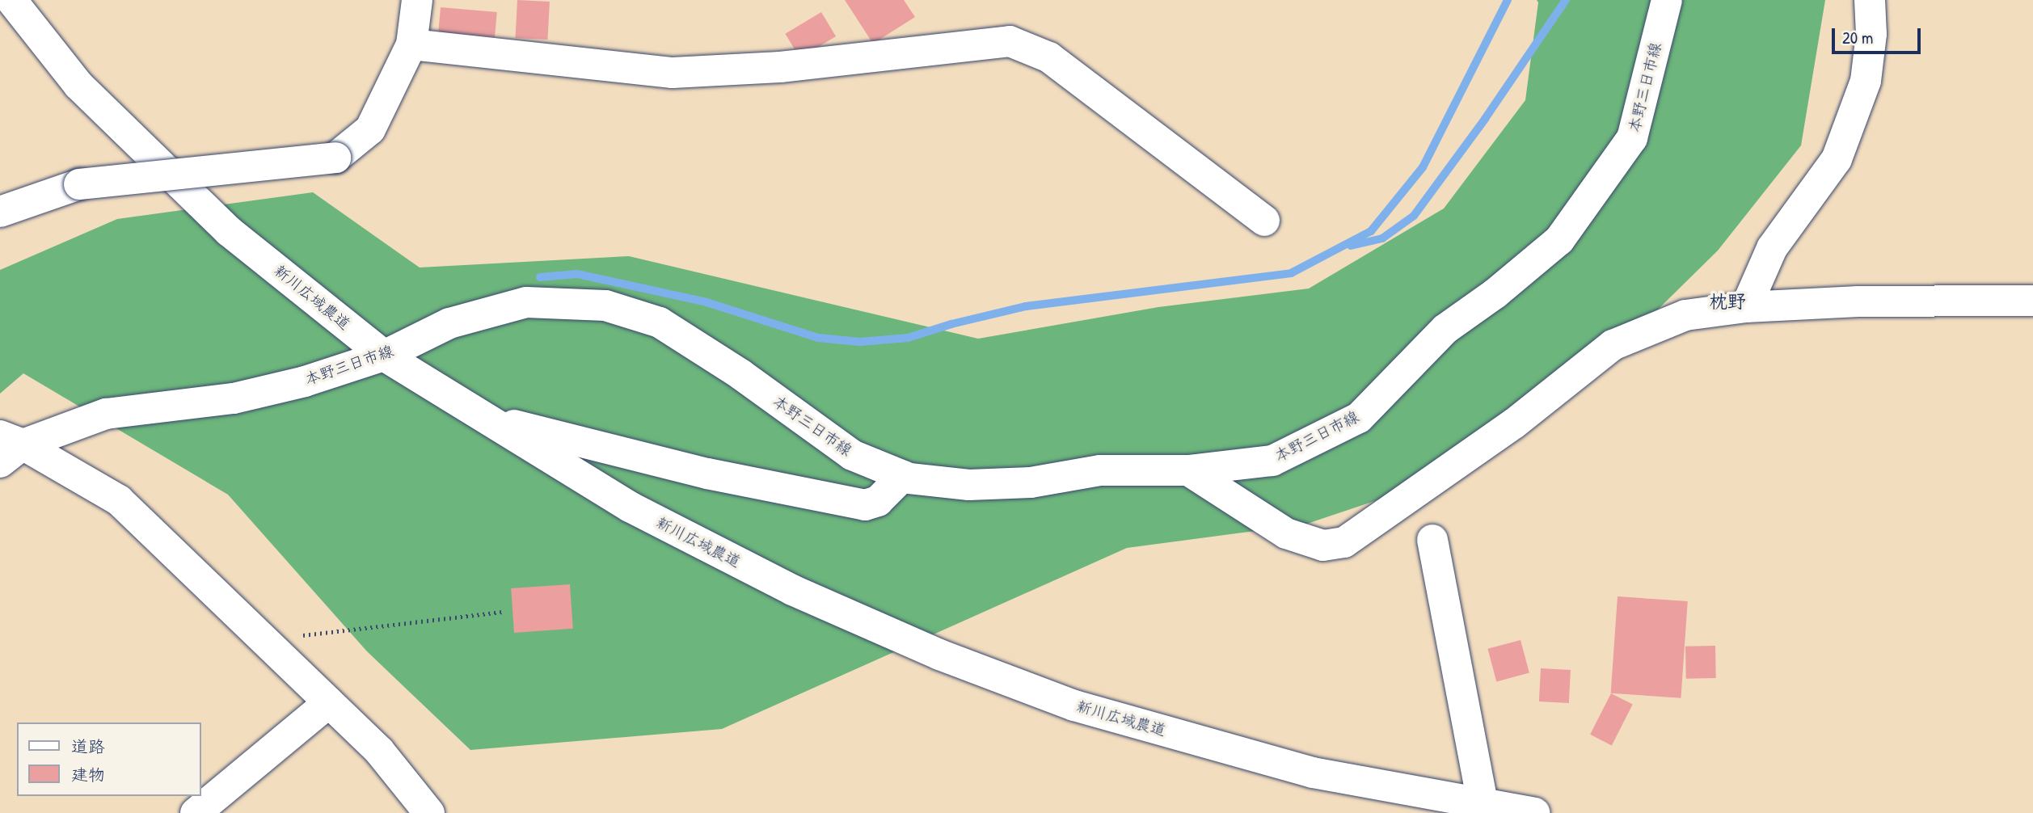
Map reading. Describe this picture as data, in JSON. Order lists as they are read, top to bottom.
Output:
{
  "streets": {
    "street": ["本野三日市線", "新川広域農道"]
  },
  "crossings": [
    ["本野三日市線", "新川広域農道"]
  ],
  "districts": ["枕野"],
  "legend": ["道路", "建物"],
  "scale_bar": "20 m"
}
